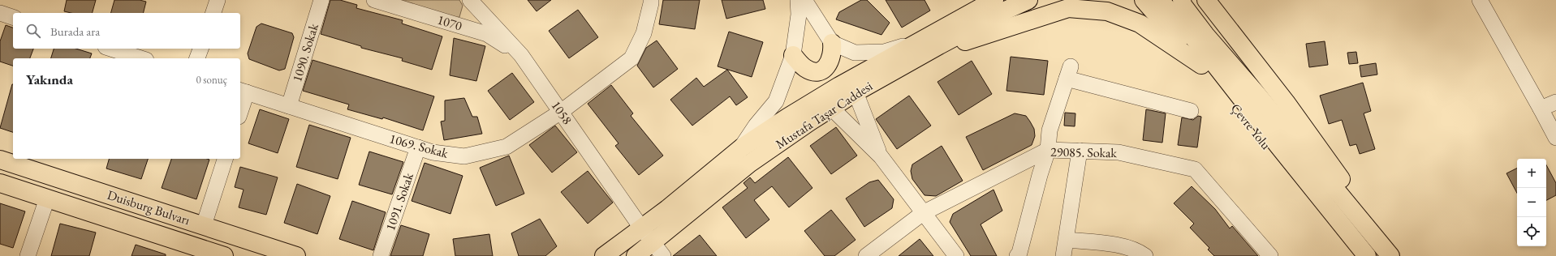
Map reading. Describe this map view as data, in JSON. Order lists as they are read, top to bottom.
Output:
{
  "streets": {
    "main road": ["Mustafa Taşar Caddesi", "Çevre Yolu", "Duisburg Bulvarı"],
    "street": [
      "1070",
      "1090. Sokak",
      "1058",
      "1069. Sokak",
      "29085. Sokak",
      "1091. Sokak"
    ]
  },
  "crossings": [
    ["1070", "1058"],
    ["1090. Sokak", "1069. Sokak"],
    ["1058", "Mustafa Taşar Caddesi"],
    ["1058", "1069. Sokak"],
    ["1069. Sokak", "1091. Sokak"]
  ],
  "page": {
    "search": "Burada ara",
    "heading": ["Yakında", "0 sonuç"],
    "map_buttons": ["+", "−"]
  }
}
